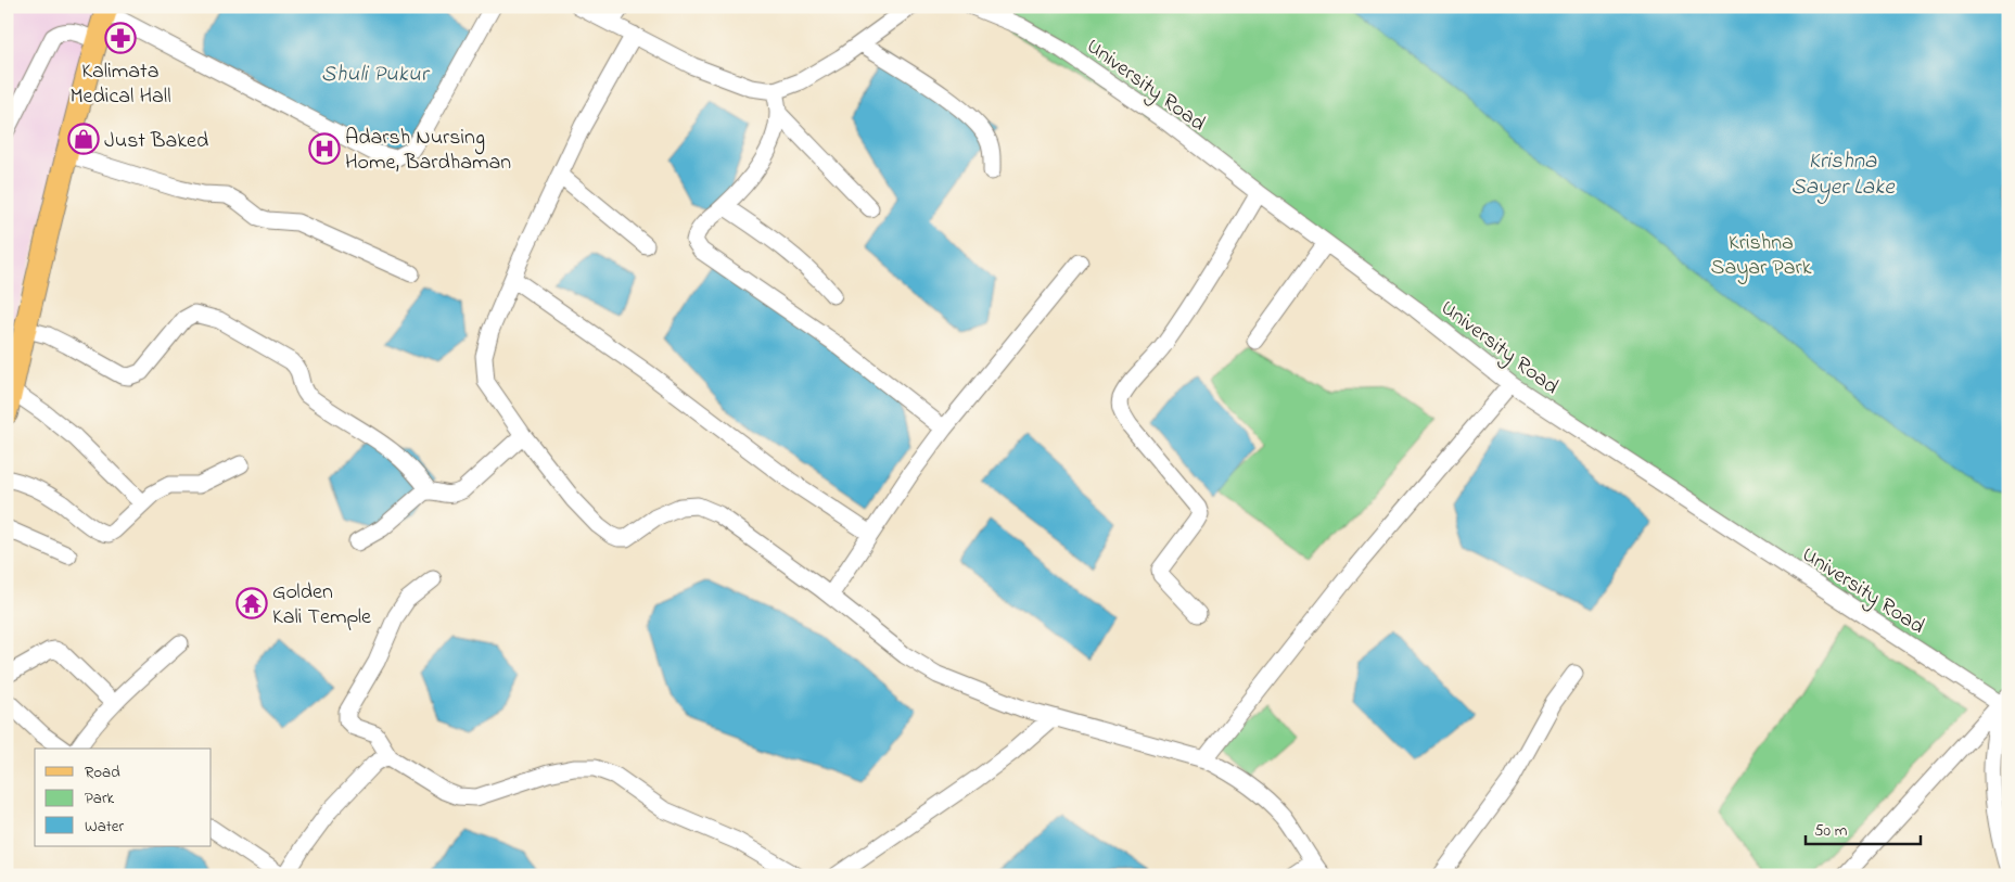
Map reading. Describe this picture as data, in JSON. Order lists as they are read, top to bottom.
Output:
{
  "streets": {
    "street": ["University Road"]
  },
  "water": ["Shuli Pukur", "Krishna Sayer Lake"],
  "parks": ["Krishna Sayar Park"],
  "places": {
    "pharmacy": ["Kalimata Medical Hall"],
    "shop": ["Just Baked"],
    "hospital": ["Adarsh Nursing Home, Bardhaman"],
    "temple": ["Golden Kali Temple"]
  },
  "legend": ["Road", "Park", "Water"],
  "scale_bar": "50 m"
}
